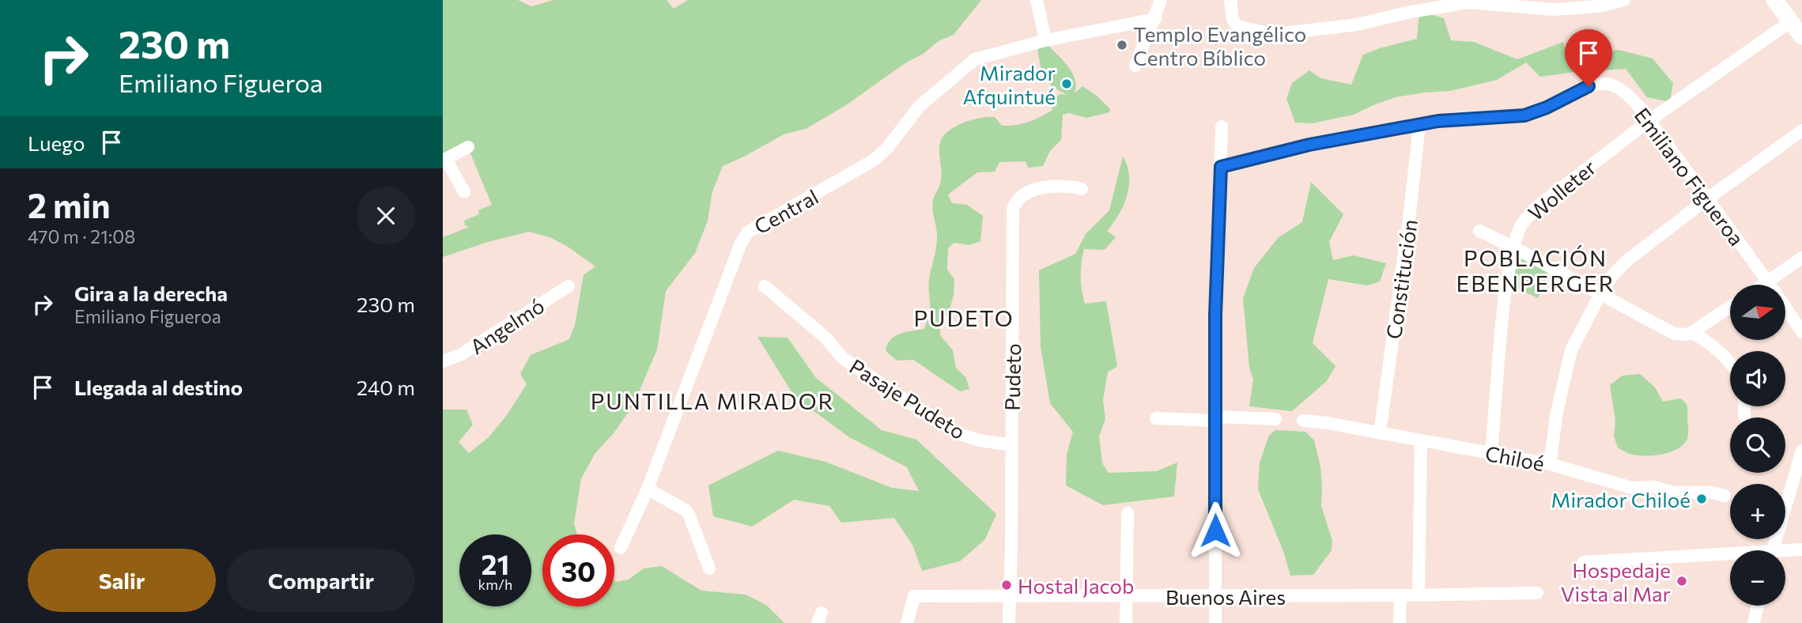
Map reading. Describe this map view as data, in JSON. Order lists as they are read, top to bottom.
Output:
{
  "streets": {
    "street": [
      "Emiliano Figueroa",
      "Wolleter",
      "Central",
      "Constitución",
      "Angelmó",
      "Pudeto",
      "Pasaje Pudeto",
      "Chiloé",
      "Buenos Aires"
    ]
  },
  "crossings": [
    ["Emiliano Figueroa", "Wolleter"],
    ["Emiliano Figueroa", "Constitución"],
    ["Wolleter", "Chiloé"],
    ["Constitución", "Chiloé"],
    ["Pudeto", "Pasaje Pudeto"],
    ["Pudeto", "Buenos Aires"]
  ],
  "districts": ["POBLACIÓN EBENPERGER", "PUDETO", "PUNTILLA MIRADOR"],
  "places": [
    "Templo Evangélico Centro Bíblico",
    "Mirador Afquintué",
    "Mirador Chiloé",
    "Hospedaje Vista al Mar",
    "Hostal Jacob"
  ],
  "north": "right",
  "page": {
    "turn": ["230 m", "Emiliano Figueroa"],
    "then": "Luego",
    "heading": ["2 min", "470 m · 21:08"],
    "list": [
      {
        "name": "Gira a la derecha",
        "note": "Emiliano Figueroa",
        "value": "230 m"
      },
      {
        "name": "Llegada al destino",
        "value": "240 m"
      }
    ],
    "map_buttons": ["+", "−"],
    "speed": "21 km/h",
    "limit": "30",
    "buttons": ["Salir", "Compartir"]
  }
}
